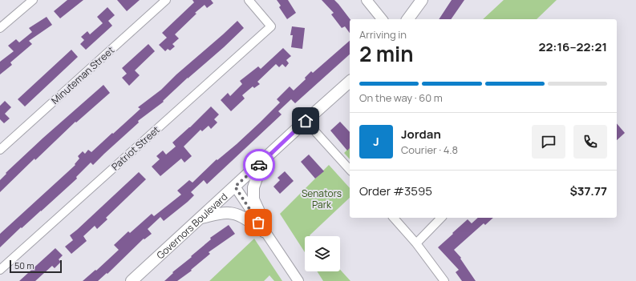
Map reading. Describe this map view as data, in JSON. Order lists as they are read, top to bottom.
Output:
{
  "streets": {
    "main road": ["Governors Boulevard"],
    "street": ["Minuteman Street", "Patriot Street"]
  },
  "parks": ["Senators Park"],
  "scale_bar": "50 m",
  "page": {
    "heading": ["2 min", "Arriving in", "22:16–22:21"],
    "panel": [
      "Jordan",
      "Courier · 4.8",
      "Order #3595",
      "$37.77"
    ],
    "bar": "On the way · 60 m",
    "round": "J",
    "scale": "50 m"
  }
}
